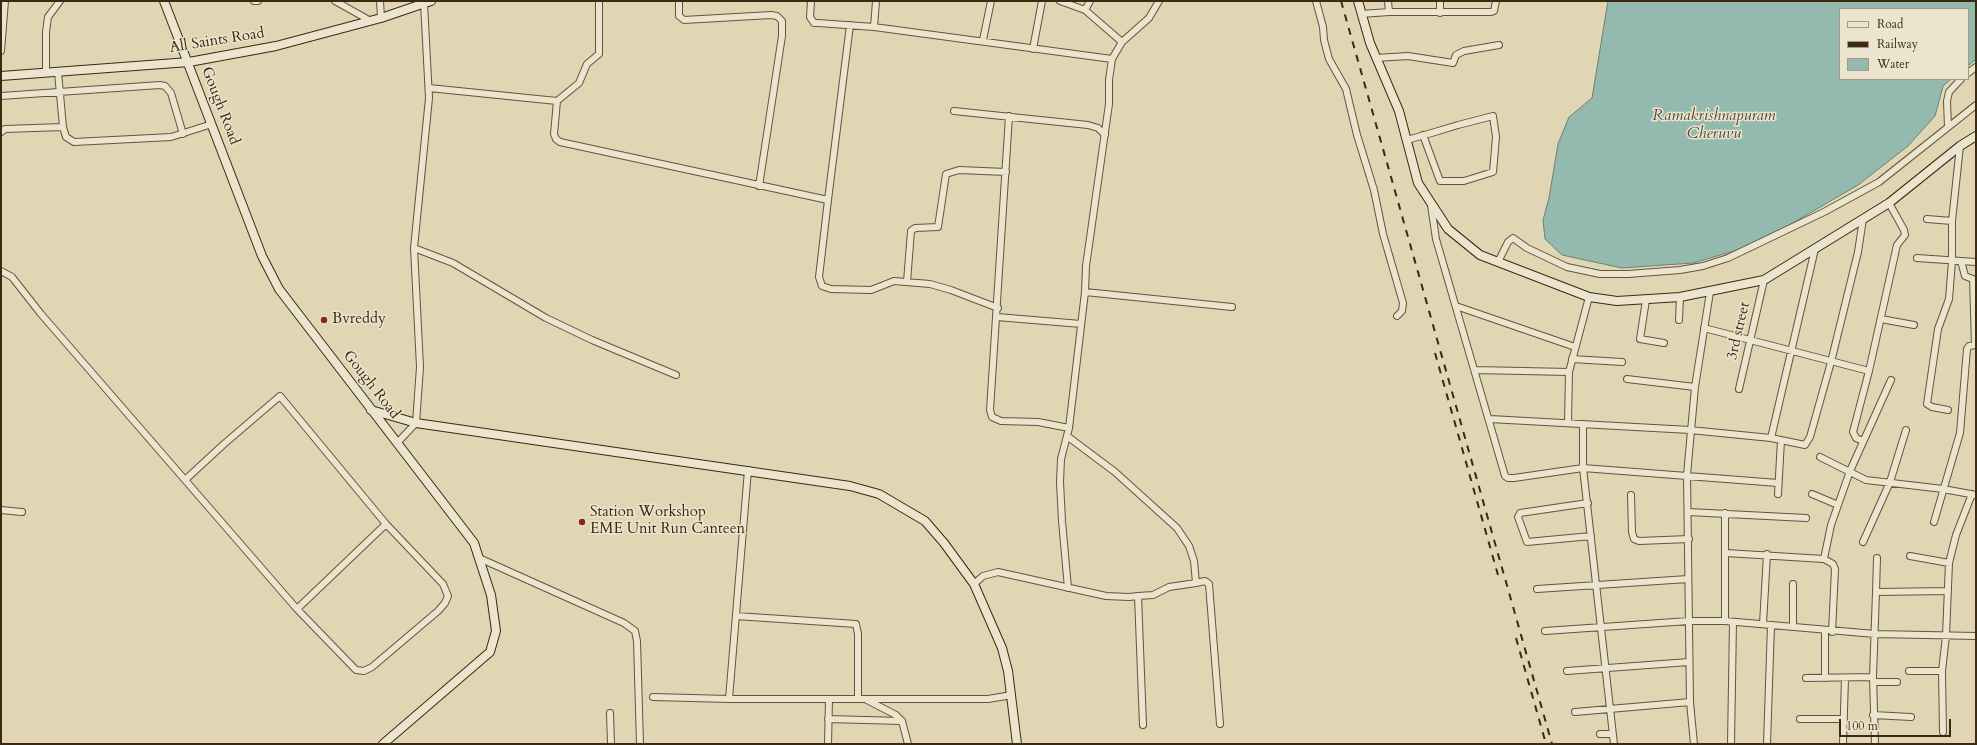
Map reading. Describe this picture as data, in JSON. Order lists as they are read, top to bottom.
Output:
{
  "streets": {
    "street": ["All Saints Road", "Gough Road", "3rd street"]
  },
  "crossings": [
    ["All Saints Road", "Gough Road"]
  ],
  "water": ["Ramakrishnapuram Cheruvu"],
  "places": ["Bvreddy", "Station Workshop EME Unit Run Canteen"],
  "legend": ["Road", "Railway", "Water"],
  "scale_bar": "100 m"
}
